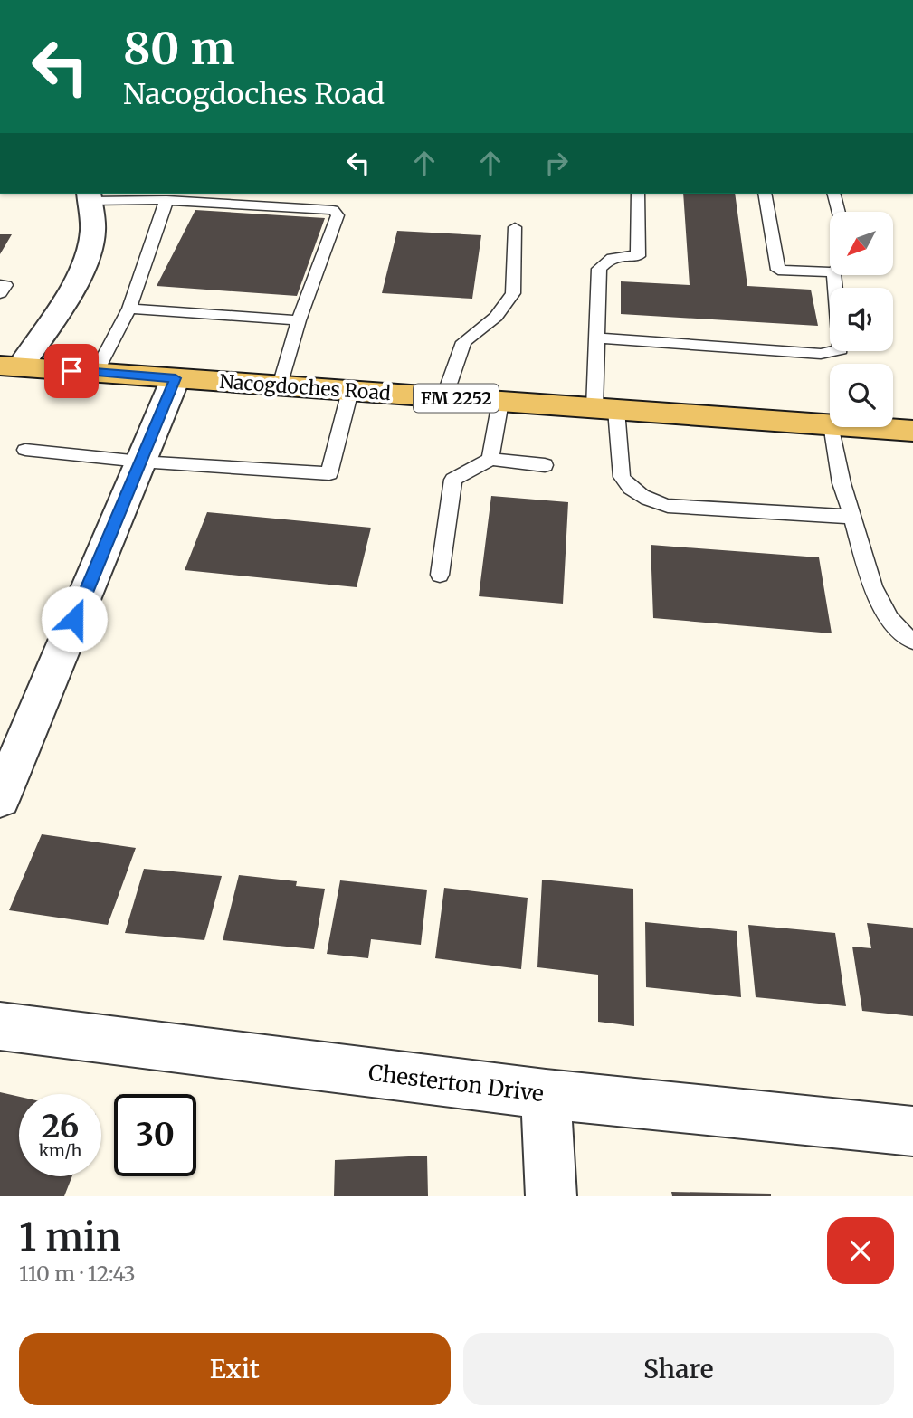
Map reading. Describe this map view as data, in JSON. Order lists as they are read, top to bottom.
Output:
{
  "streets": {
    "main road": ["Nacogdoches Road", "FM 2252"],
    "street": ["Chesterton Drive"]
  },
  "north": "bottom left",
  "page": {
    "turn": ["80 m", "Nacogdoches Road"],
    "speed": "26 km/h",
    "limit": "30",
    "heading": ["1 min", "110 m · 12:43"],
    "buttons": ["Exit", "Share"]
  }
}
